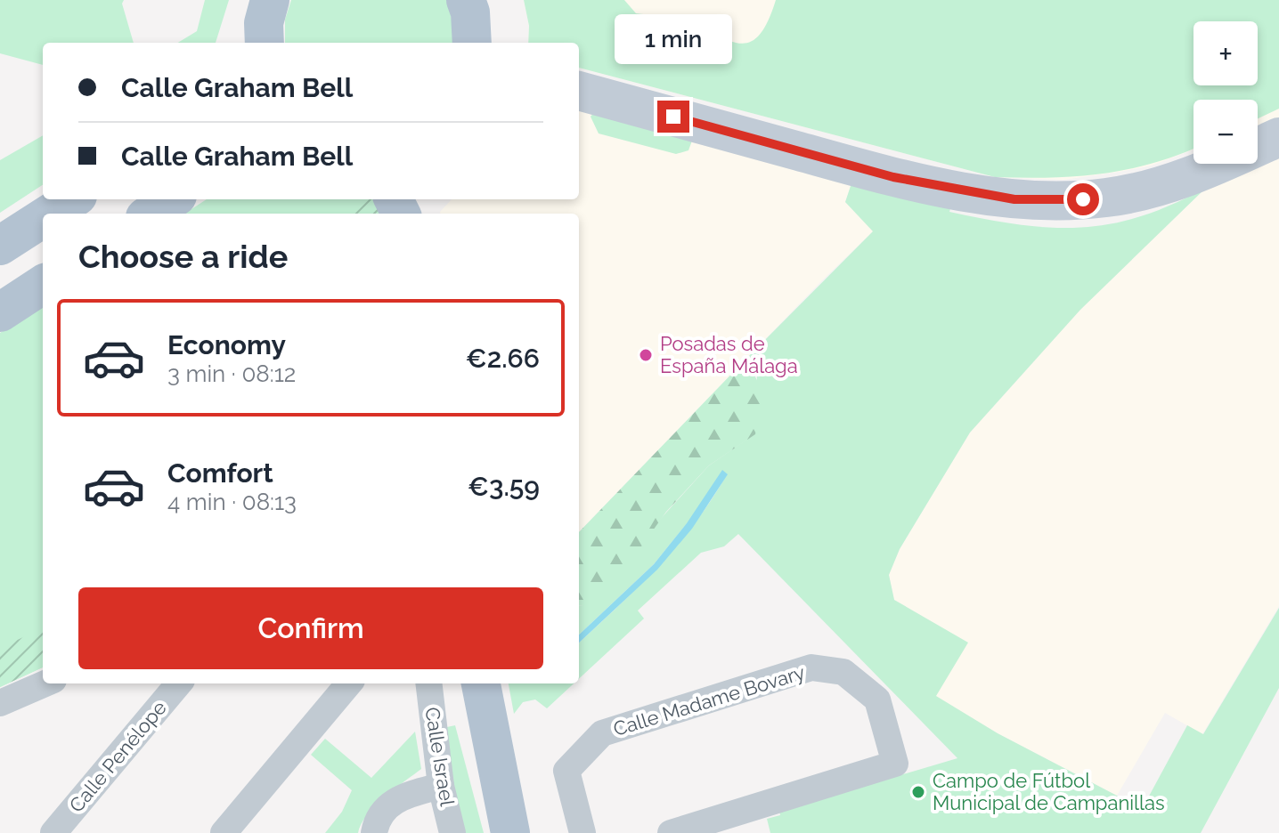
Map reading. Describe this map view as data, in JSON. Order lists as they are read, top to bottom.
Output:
{
  "streets": {
    "street": ["Calle Madame Bovary", "Calle Penélope", "Calle Israel"]
  },
  "places": ["Posadas de España Málaga", "Campo de Fútbol Municipal de Campanillas"],
  "page": {
    "bubble": "1 min",
    "map_buttons": ["+", "−"],
    "banner": ["Calle Graham Bell", "Calle Graham Bell"],
    "heading": "Choose a ride",
    "list": [
      {
        "name": "Economy",
        "note": "3 min · 08:12",
        "value": "€2.66"
      },
      {
        "name": "Comfort",
        "note": "4 min · 08:13",
        "value": "€3.59"
      }
    ],
    "buttons": "Confirm"
  }
}
